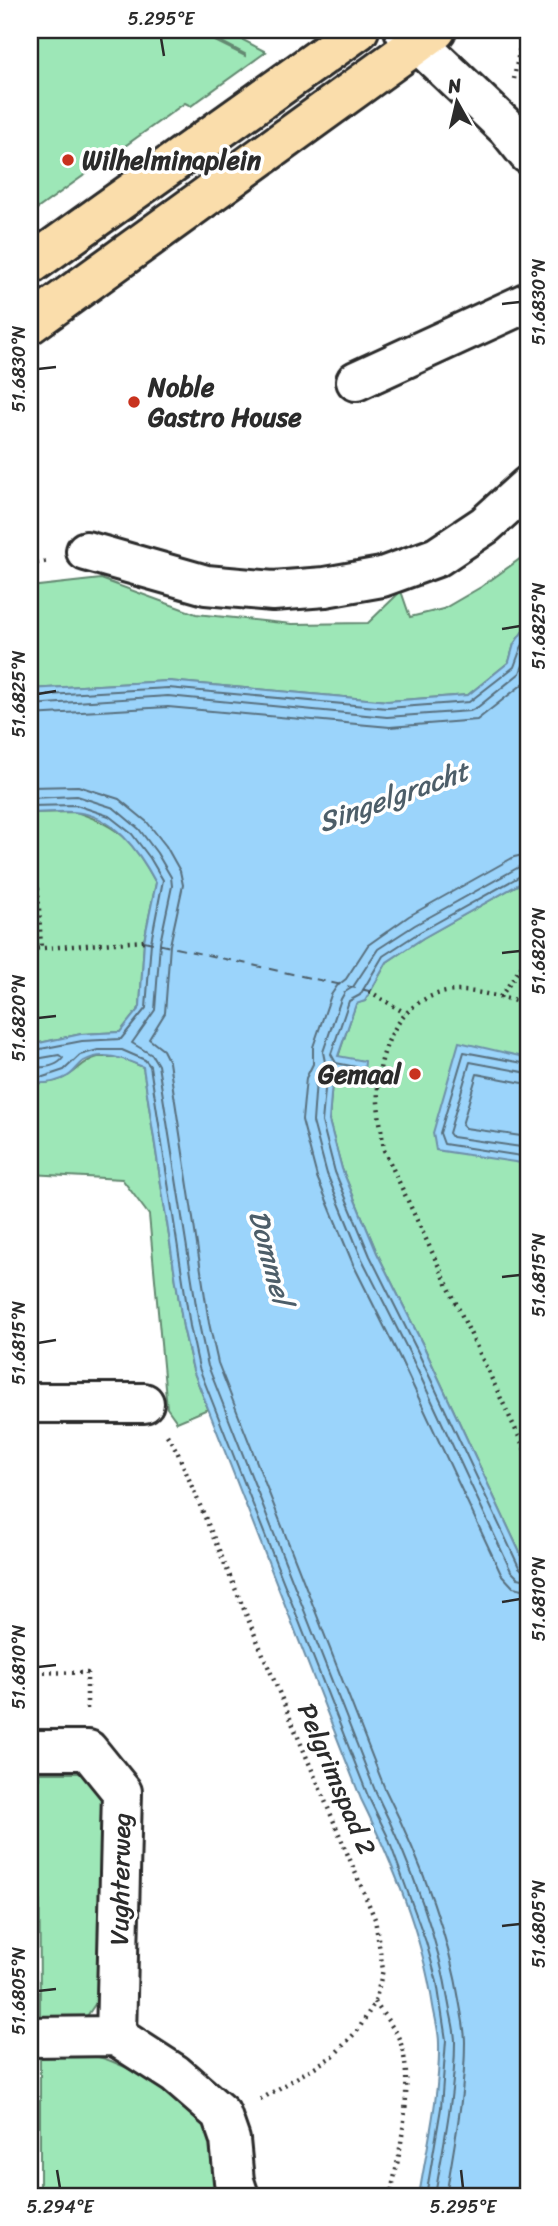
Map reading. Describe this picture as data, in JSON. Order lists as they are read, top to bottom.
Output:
{
  "streets": {
    "street": ["Vughterweg"],
    "path": ["Pelgrimspad 2"]
  },
  "water": ["Singelgracht", "Dommel"],
  "places": ["Wilhelminaplein", "Noble Gastro House", "Gemaal"],
  "north": "top",
  "coordinates": [
    "5.295°E",
    "51.6830°N",
    "51.6825°N",
    "51.6820°N",
    "51.6815°N",
    "51.6810°N",
    "51.6805°N",
    "5.294°E"
  ]
}
